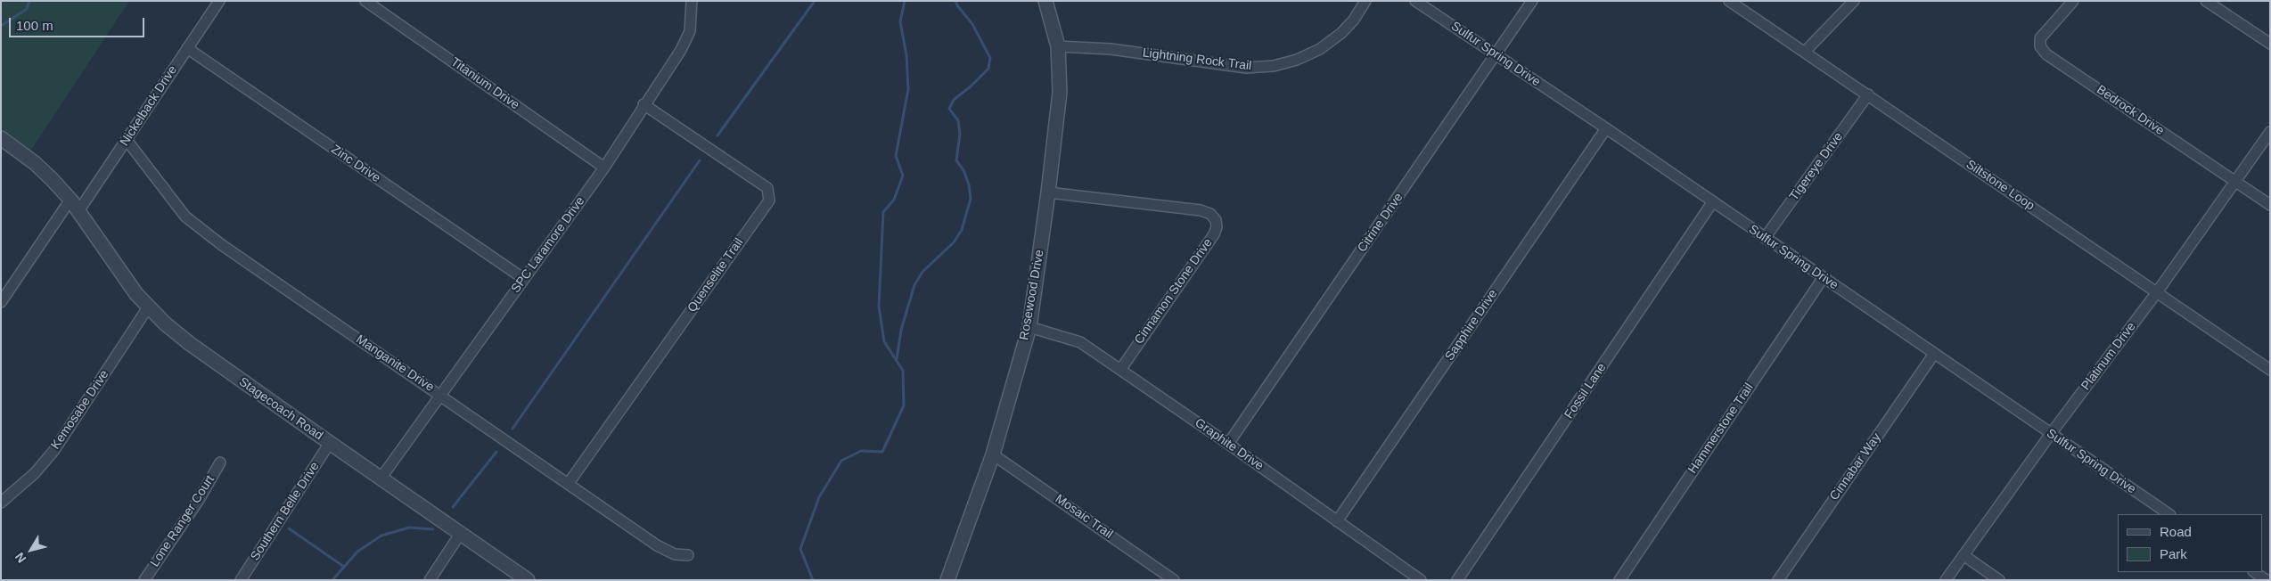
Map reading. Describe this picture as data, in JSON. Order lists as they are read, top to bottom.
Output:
{
  "streets": {
    "street": [
      "Sulfur Spring Drive",
      "Lightning Rock Trail",
      "Titanium Drive",
      "Nickelback Drive",
      "Bedrock Drive",
      "Zinc Drive",
      "Tigereye Drive",
      "Siltstone Loop",
      "Citrine Drive",
      "SPC Laramore Drive",
      "Quenselite Trail",
      "Cinnamon Stone Drive",
      "Rosewood Drive",
      "Sapphire Drive",
      "Platinum Drive",
      "Manganite Drive",
      "Fossil Lane",
      "Stagecoach Road",
      "Kemosabe Drive",
      "Hammerstone Trail",
      "Graphite Drive",
      "Cinnabar Way",
      "Southern Belle Drive",
      "Mosaic Trail",
      "Lone Ranger Court"
    ]
  },
  "crossings": [
    ["Sulfur Spring Drive", "Tigereye Drive"],
    ["Sulfur Spring Drive", "Citrine Drive"],
    ["Sulfur Spring Drive", "Sapphire Drive"],
    ["Sulfur Spring Drive", "Platinum Drive"],
    ["Sulfur Spring Drive", "Fossil Lane"],
    ["Sulfur Spring Drive", "Hammerstone Trail"],
    ["Sulfur Spring Drive", "Cinnabar Way"],
    ["Lightning Rock Trail", "Rosewood Drive"],
    ["Titanium Drive", "SPC Laramore Drive"],
    ["Nickelback Drive", "Zinc Drive"],
    ["Nickelback Drive", "Manganite Drive"],
    ["Nickelback Drive", "Stagecoach Road"],
    ["Bedrock Drive", "Platinum Drive"],
    ["Zinc Drive", "SPC Laramore Drive"],
    ["Tigereye Drive", "Siltstone Loop"],
    ["Siltstone Loop", "Platinum Drive"],
    ["Citrine Drive", "Graphite Drive"],
    ["SPC Laramore Drive", "Quenselite Trail"],
    ["SPC Laramore Drive", "Manganite Drive"],
    ["SPC Laramore Drive", "Stagecoach Road"],
    ["Quenselite Trail", "Manganite Drive"],
    ["Cinnamon Stone Drive", "Rosewood Drive"],
    ["Cinnamon Stone Drive", "Graphite Drive"],
    ["Rosewood Drive", "Graphite Drive"],
    ["Rosewood Drive", "Mosaic Trail"],
    ["Sapphire Drive", "Graphite Drive"],
    ["Stagecoach Road", "Kemosabe Drive"],
    ["Stagecoach Road", "Southern Belle Drive"]
  ],
  "legend": ["Road", "Park"],
  "scale_bar": "100 m",
  "north": "bottom left"
}
